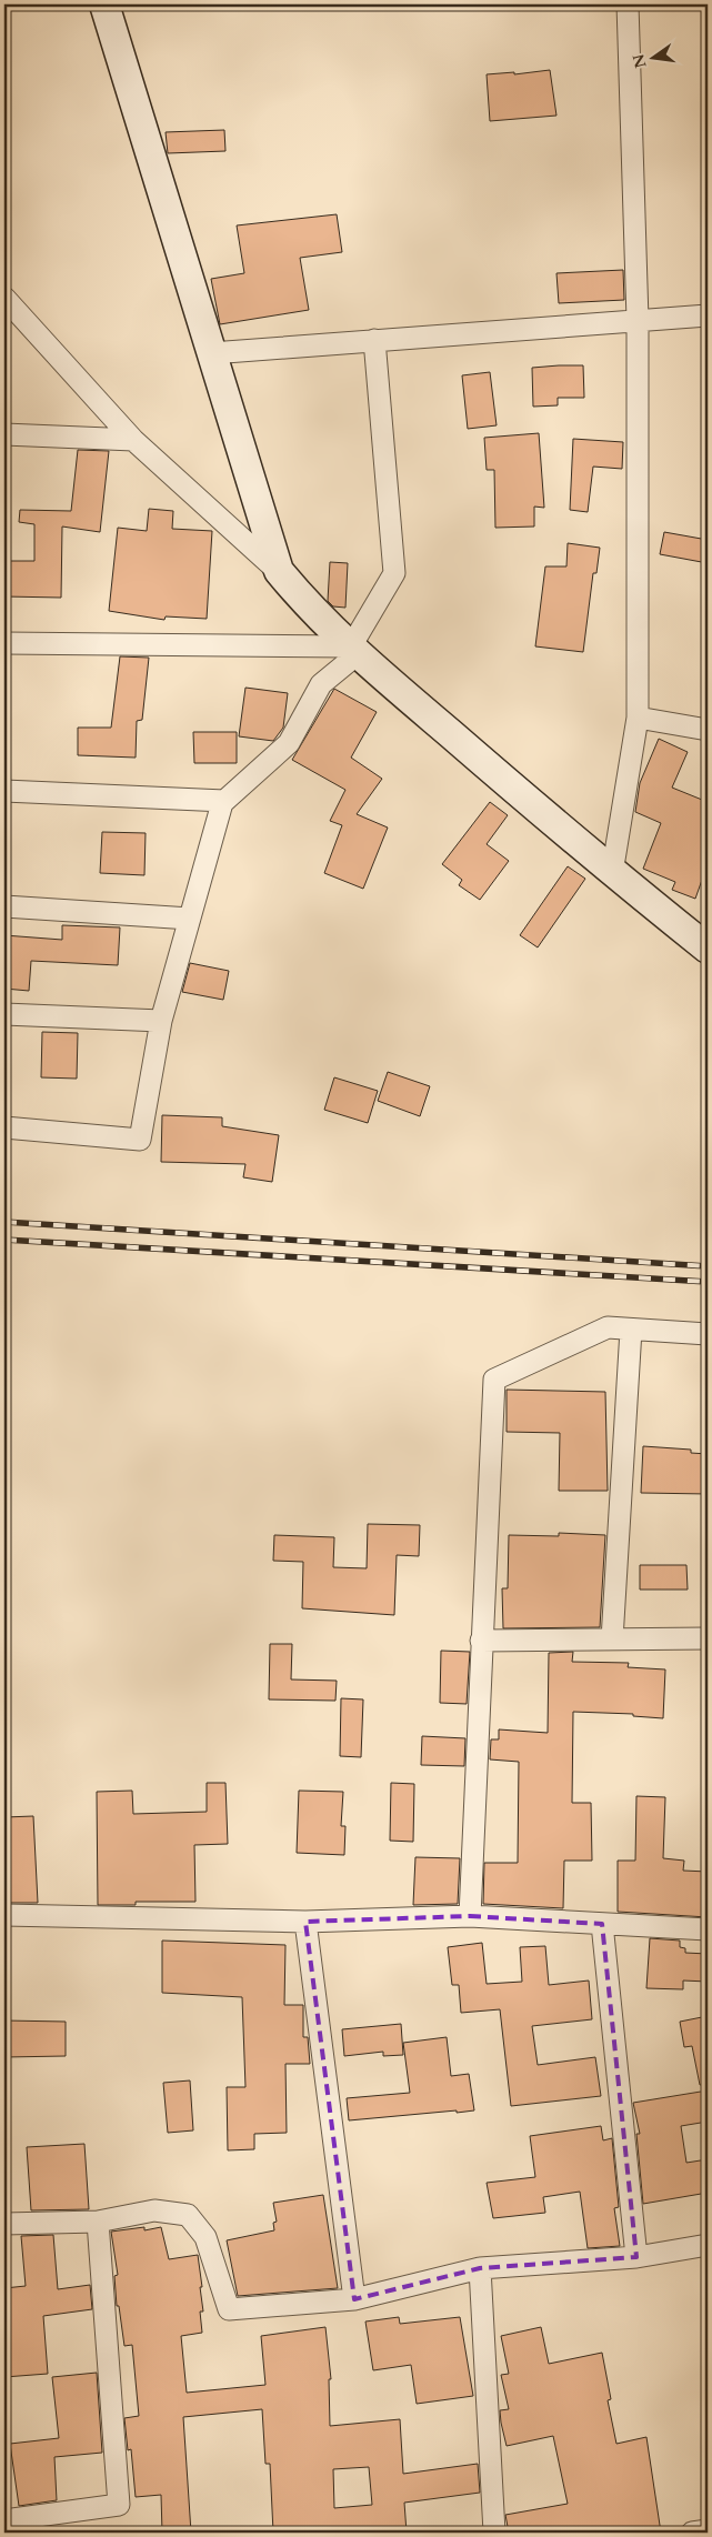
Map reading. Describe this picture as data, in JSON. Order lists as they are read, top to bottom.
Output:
{
  "north": "left"
}
